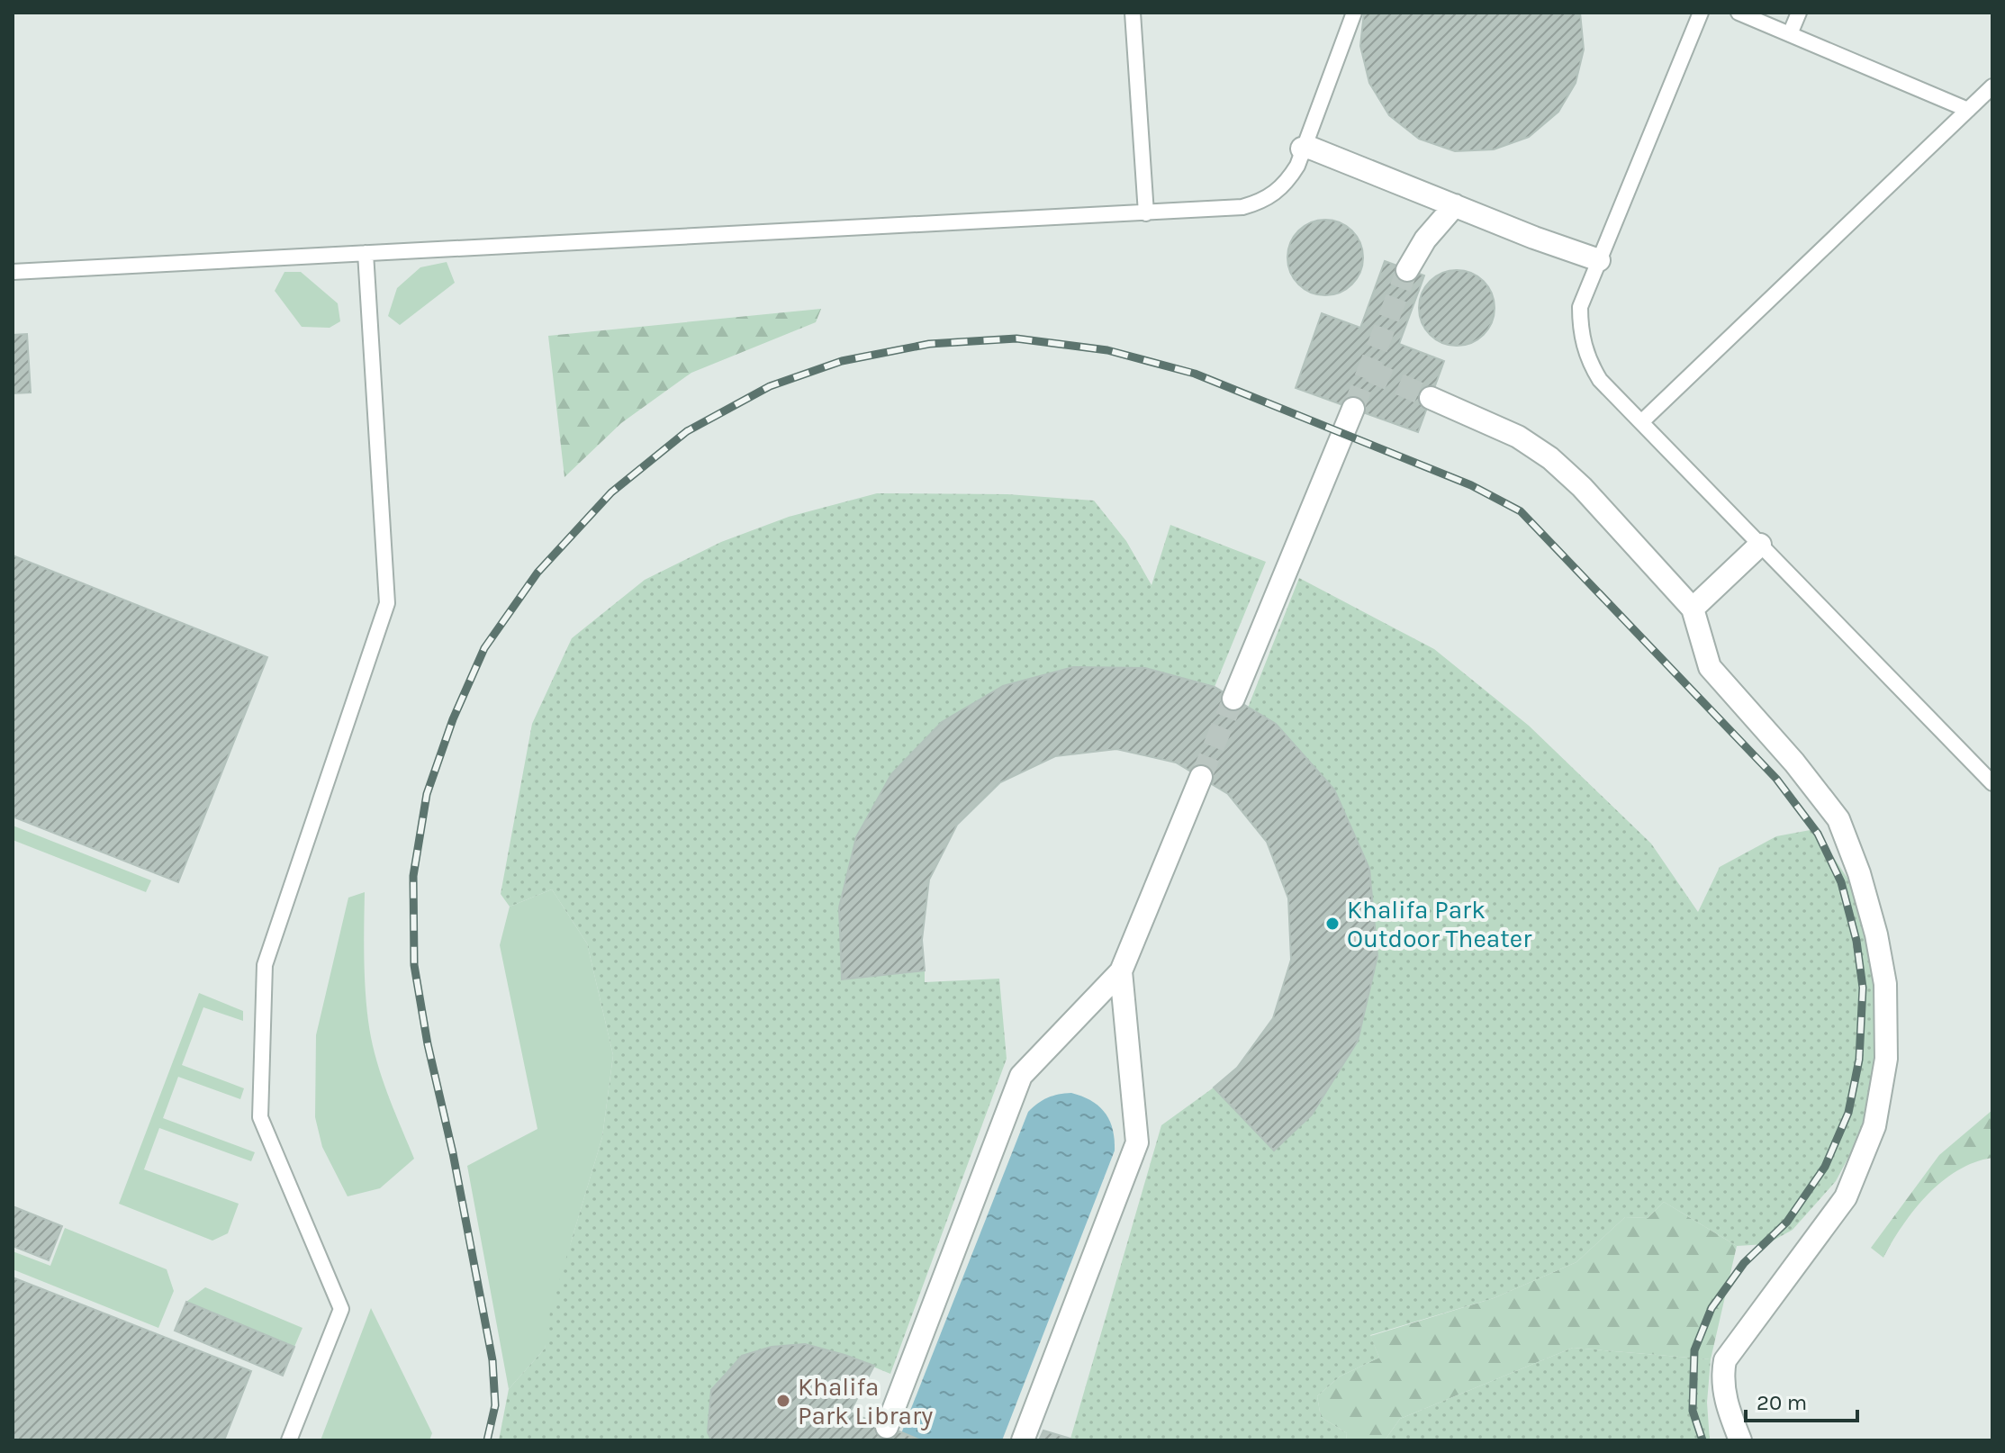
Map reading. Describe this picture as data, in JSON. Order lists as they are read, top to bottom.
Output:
{
  "places": ["Khalifa Park Outdoor Theater", "Khalifa Park Library"],
  "scale_bar": "20 m"
}
